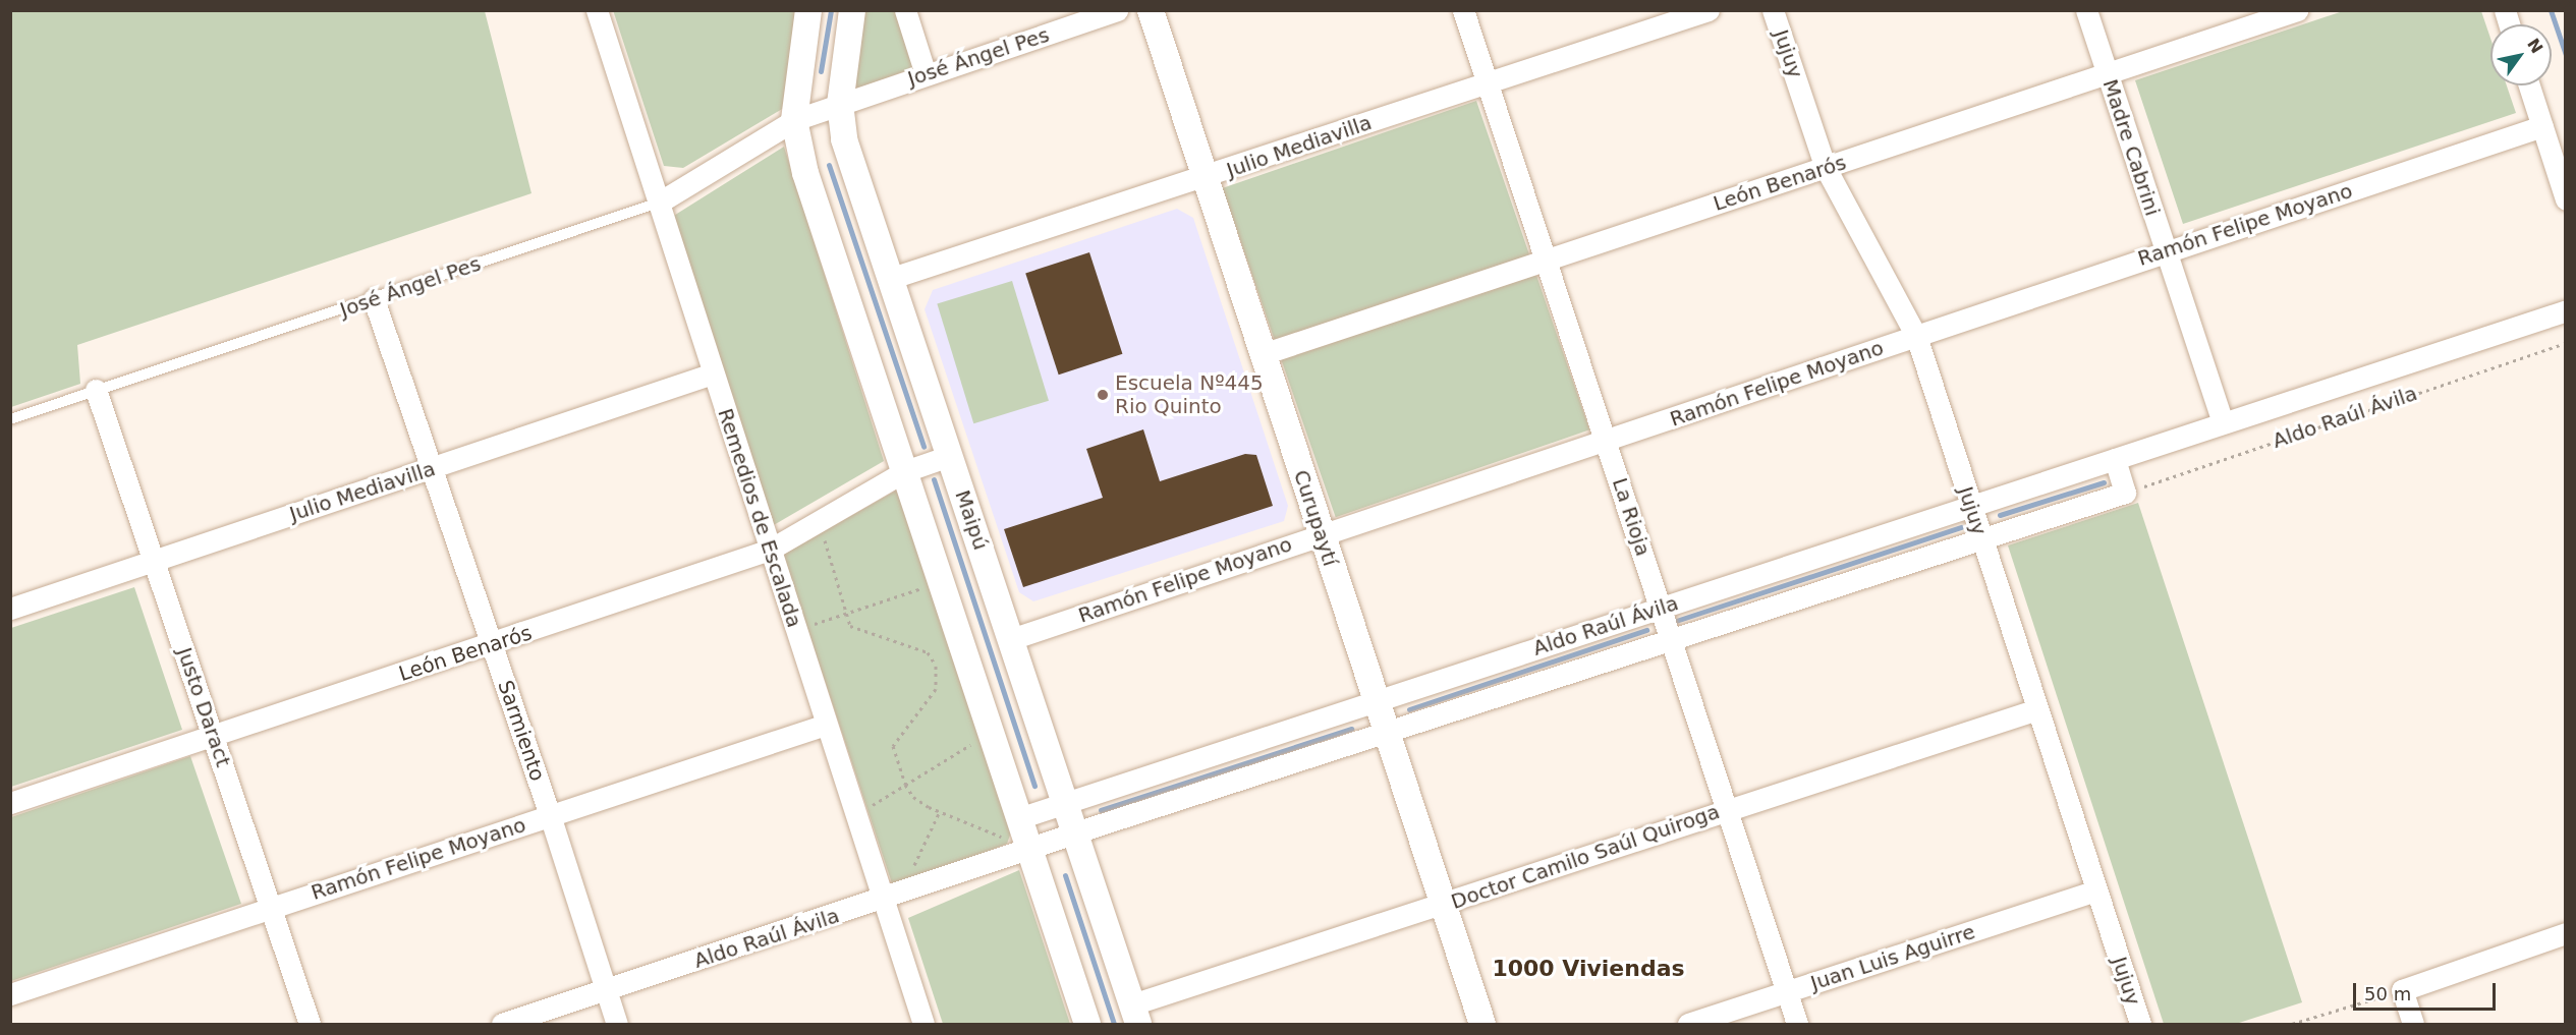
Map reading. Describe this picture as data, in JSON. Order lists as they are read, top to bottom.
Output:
{
  "streets": {
    "street": [
      "Jujuy",
      "José Ángel Pes",
      "Julio Mediavilla",
      "Madre Cabrini",
      "León Benarós",
      "Ramón Felipe Moyano",
      "Aldo Raúl Ávila",
      "La Rioja",
      "Remedios de Escalada",
      "Curupaytí",
      "Maipú",
      "Justo Daract",
      "Sarmiento",
      "Doctor Camilo Saúl Quiroga",
      "Juan Luis Aguirre"
    ]
  },
  "crossings": [
    ["Jujuy", "León Benarós"],
    ["Jujuy", "Ramón Felipe Moyano"],
    ["Jujuy", "Aldo Raúl Ávila"],
    ["Jujuy", "Doctor Camilo Saúl Quiroga"],
    ["Jujuy", "Juan Luis Aguirre"],
    ["José Ángel Pes", "Remedios de Escalada"],
    ["José Ángel Pes", "Maipú"],
    ["José Ángel Pes", "Justo Daract"],
    ["José Ángel Pes", "Sarmiento"],
    ["Julio Mediavilla", "La Rioja"],
    ["Julio Mediavilla", "Remedios de Escalada"],
    ["Julio Mediavilla", "Curupaytí"],
    ["Julio Mediavilla", "Maipú"],
    ["Julio Mediavilla", "Justo Daract"],
    ["Julio Mediavilla", "Sarmiento"],
    ["Madre Cabrini", "León Benarós"],
    ["Madre Cabrini", "Ramón Felipe Moyano"],
    ["Madre Cabrini", "Aldo Raúl Ávila"],
    ["León Benarós", "La Rioja"],
    ["León Benarós", "Remedios de Escalada"],
    ["León Benarós", "Curupaytí"],
    ["León Benarós", "Maipú"],
    ["León Benarós", "Justo Daract"],
    ["León Benarós", "Sarmiento"],
    ["Ramón Felipe Moyano", "La Rioja"],
    ["Ramón Felipe Moyano", "Remedios de Escalada"],
    ["Ramón Felipe Moyano", "Curupaytí"],
    ["Ramón Felipe Moyano", "Maipú"],
    ["Ramón Felipe Moyano", "Justo Daract"],
    ["Ramón Felipe Moyano", "Sarmiento"],
    ["Aldo Raúl Ávila", "La Rioja"],
    ["Aldo Raúl Ávila", "Remedios de Escalada"],
    ["Aldo Raúl Ávila", "Curupaytí"],
    ["Aldo Raúl Ávila", "Maipú"],
    ["Aldo Raúl Ávila", "Sarmiento"],
    ["La Rioja", "Doctor Camilo Saúl Quiroga"],
    ["La Rioja", "Juan Luis Aguirre"],
    ["Curupaytí", "Doctor Camilo Saúl Quiroga"],
    ["Maipú", "Doctor Camilo Saúl Quiroga"]
  ],
  "districts": ["1000 Viviendas"],
  "places": ["Escuela Nº445 Rio Quinto"],
  "scale_bar": "50 m",
  "north": "top right"
}
